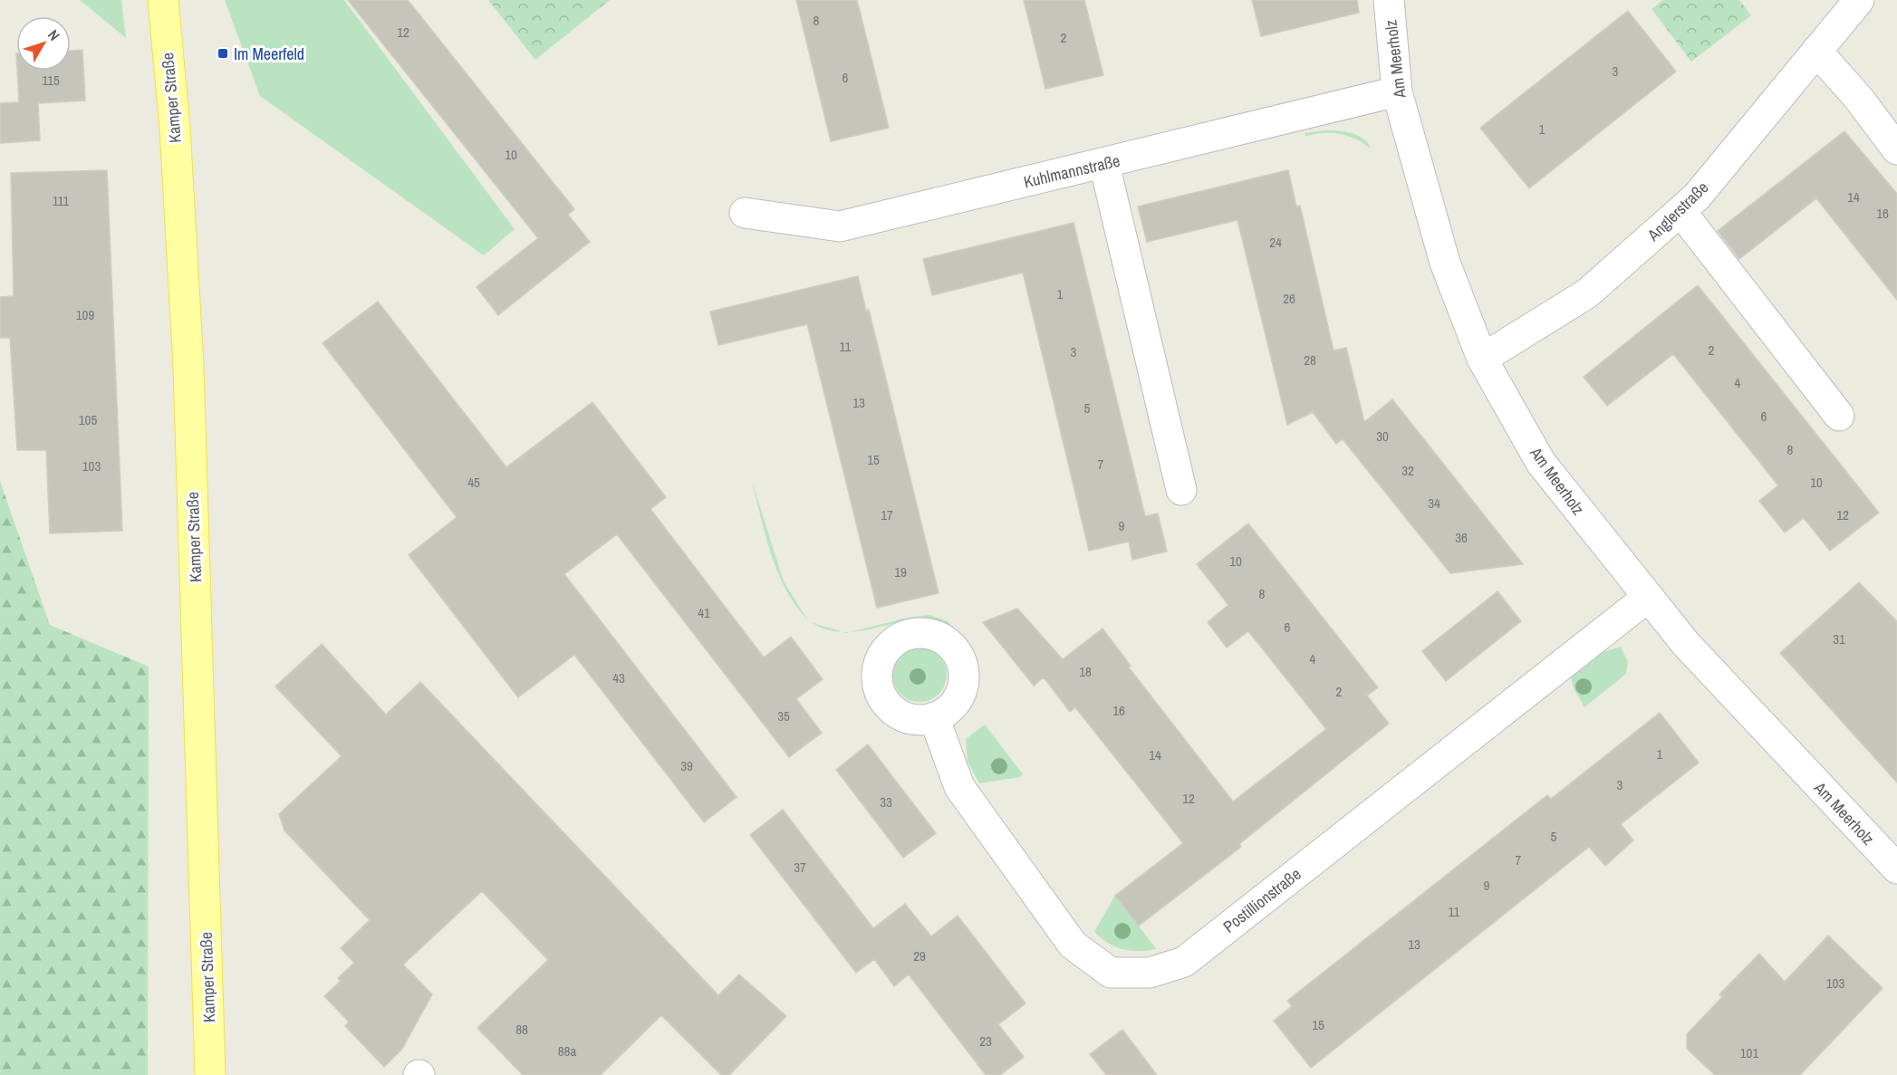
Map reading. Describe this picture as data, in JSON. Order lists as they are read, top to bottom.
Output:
{
  "streets": {
    "main road": ["Kamper Straße"],
    "street": [
      "Am Meerholz",
      "Kuhlmannstraße",
      "Anglerstraße",
      "Postillionstraße"
    ]
  },
  "crossings": [
    ["Am Meerholz", "Kuhlmannstraße"],
    ["Am Meerholz", "Anglerstraße"],
    ["Am Meerholz", "Postillionstraße"]
  ],
  "places": {
    "transit": ["Im Meerfeld"]
  },
  "house_numbers": [
    "8",
    "12",
    "2",
    "3",
    "6",
    "115",
    "1",
    "10",
    "14",
    "111",
    "16",
    "24",
    "1",
    "26",
    "109",
    "11",
    "2",
    "3",
    "28",
    "4",
    "13",
    "5",
    "6",
    "105",
    "30",
    "8",
    "15",
    "7",
    "103",
    "32",
    "45",
    "10",
    "34",
    "17",
    "12",
    "9",
    "36",
    "10",
    "19",
    "8",
    "41",
    "6",
    "31",
    "4",
    "18",
    "43",
    "2",
    "16",
    "35",
    "1",
    "14",
    "39",
    "3",
    "12",
    "33",
    "5",
    "7",
    "37",
    "9",
    "11",
    "13",
    "29",
    "103",
    "15",
    "88",
    "23",
    "88a",
    "101"
  ],
  "north": "top right"
}
